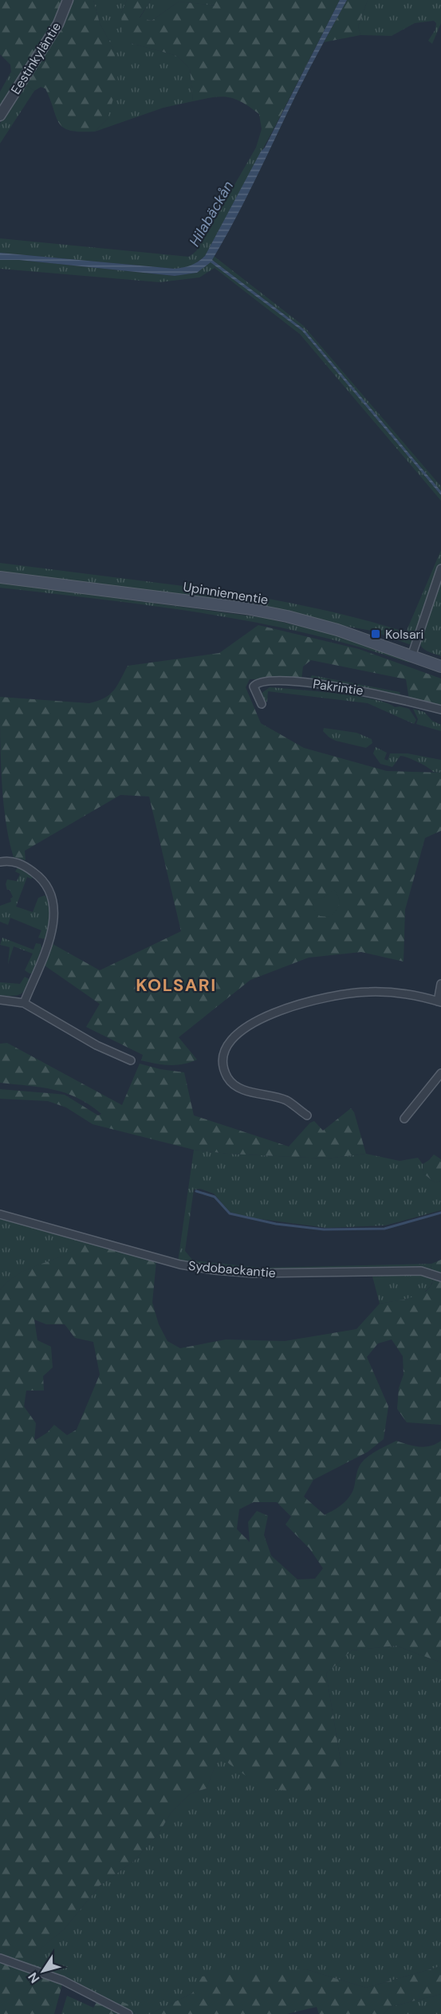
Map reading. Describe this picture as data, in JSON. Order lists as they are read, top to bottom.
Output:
{
  "streets": {
    "main road": ["Upinniementie"],
    "street": ["Eestinkyläntie", "Pakrintie", "Sydobackantie"]
  },
  "districts": ["KOLSARI"],
  "water": ["Hilabäckån"],
  "places": {
    "transit": ["Kolsari"]
  },
  "north": "bottom left"
}
